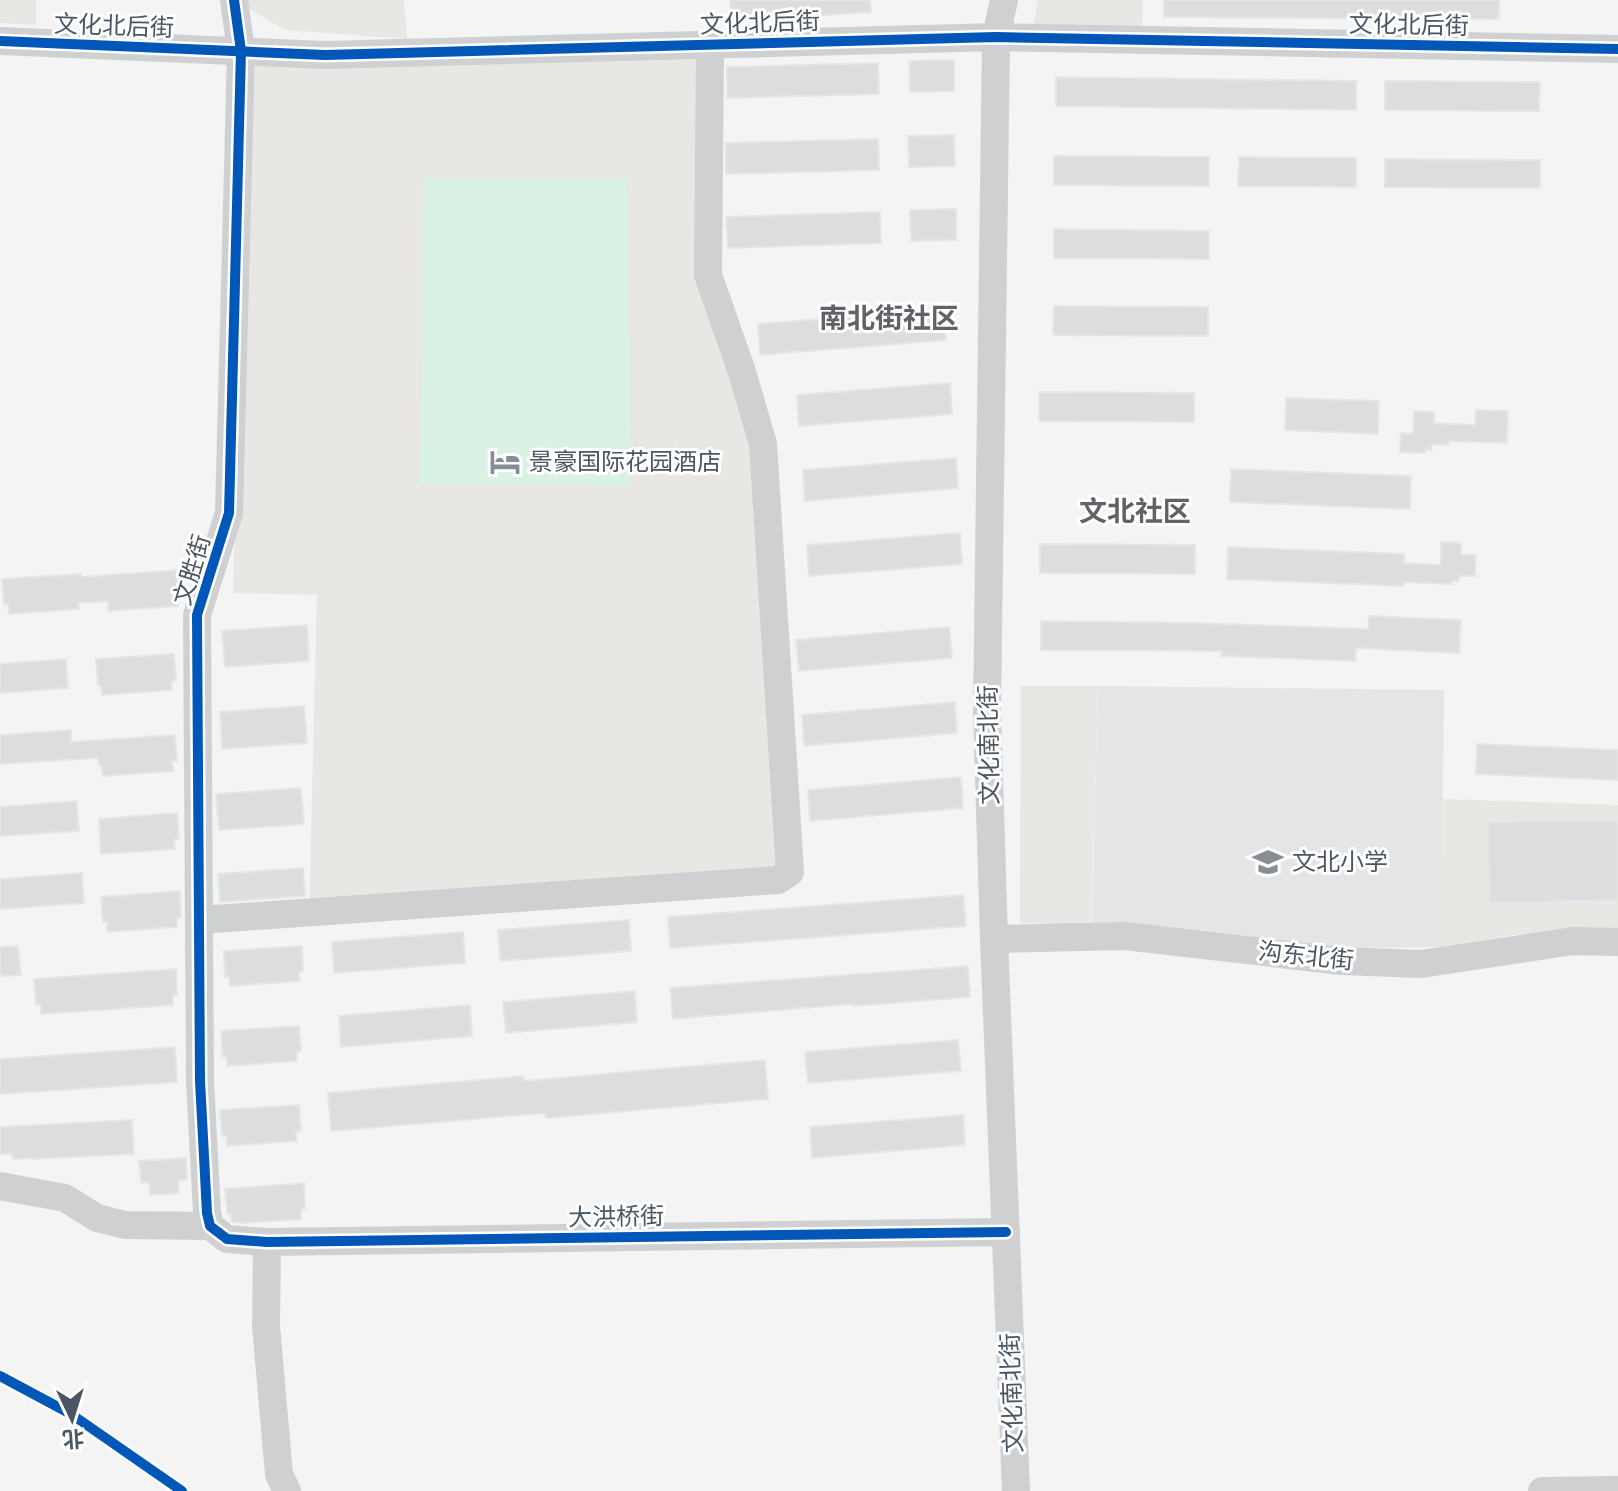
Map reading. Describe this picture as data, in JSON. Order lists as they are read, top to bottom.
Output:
{
  "streets": {
    "street": [
      "文化北后街",
      "文胜街",
      "文化南北街",
      "沟东北街",
      "大洪桥街"
    ]
  },
  "crossings": [
    ["文化北后街", "文胜街"],
    ["文化北后街", "文化南北街"],
    ["文胜街", "大洪桥街"],
    ["文化南北街", "沟东北街"],
    ["文化南北街", "大洪桥街"]
  ],
  "districts": ["南北街社区", "文北社区"],
  "places": {
    "hotel": ["景豪国际花园酒店"],
    "school or university": ["文北小学"]
  },
  "north": "bottom"
}
